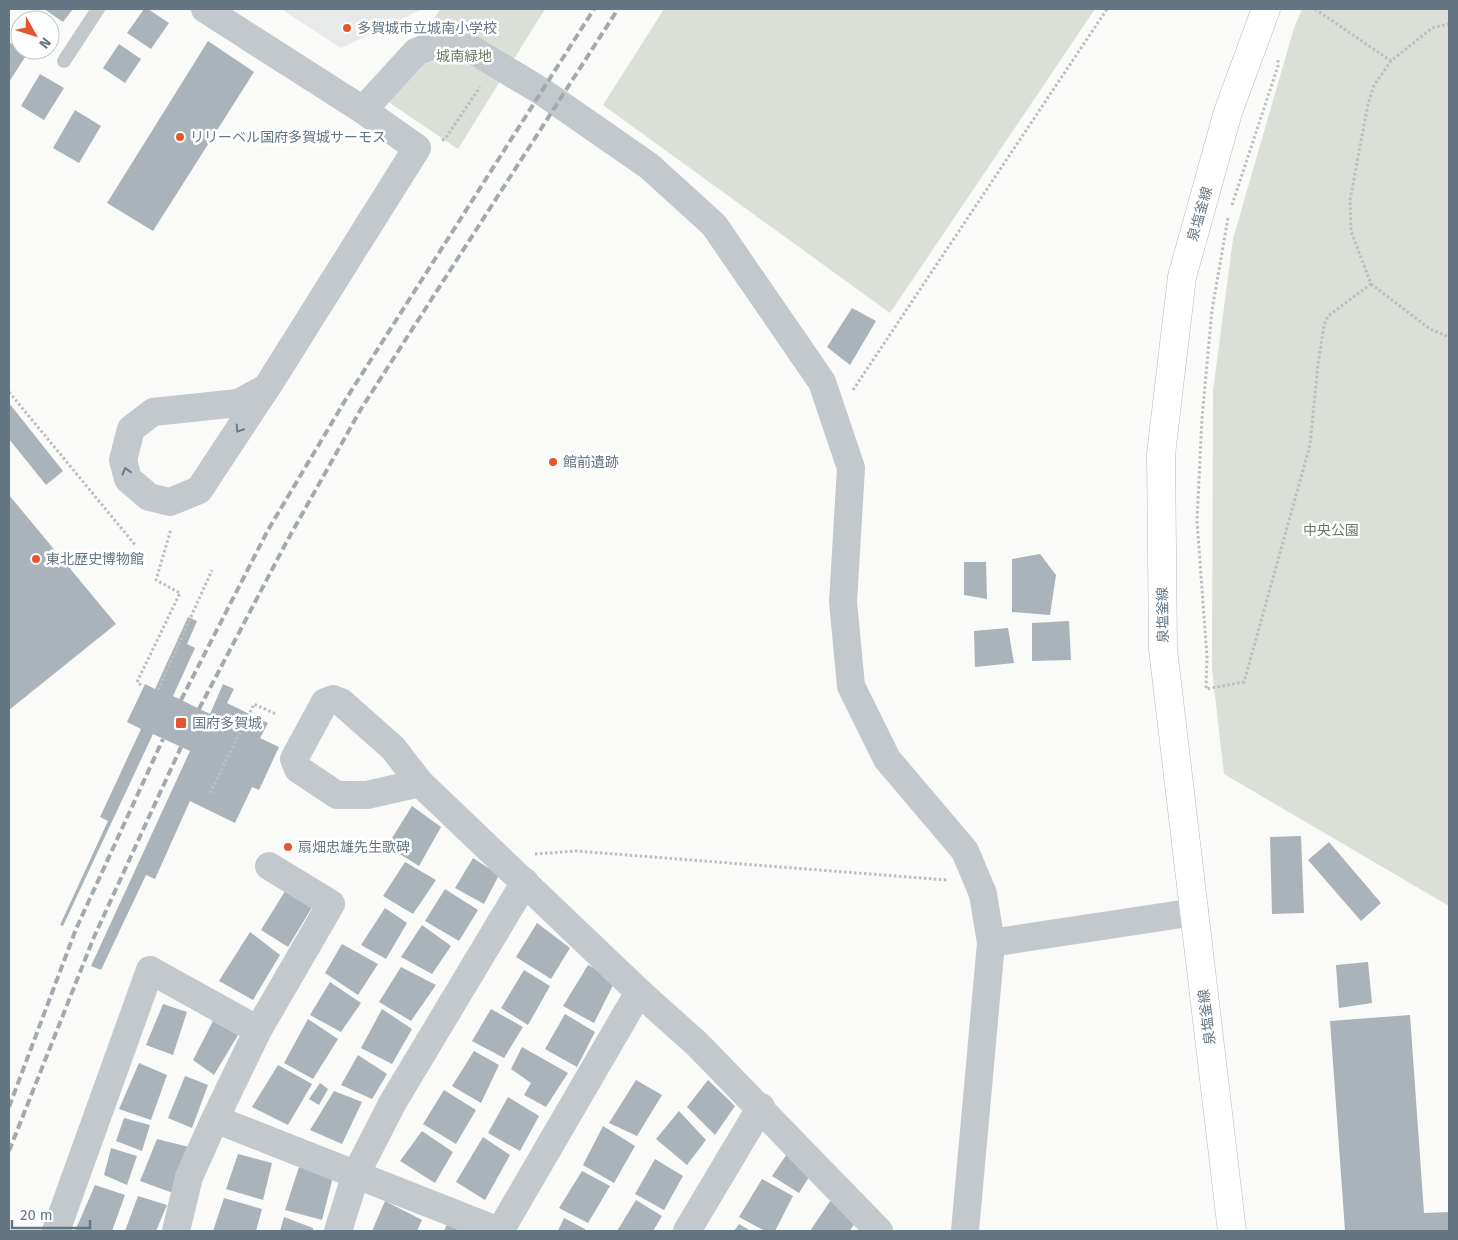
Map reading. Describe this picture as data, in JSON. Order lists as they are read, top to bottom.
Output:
{
  "streets": {
    "main road": ["泉塩釜線"]
  },
  "parks": ["城南緑地", "中央公園"],
  "places": {
    "other": [
      "多賀城市立城南小学校",
      "リリーベル国府多賀城サーモス",
      "館前遺跡",
      "東北歴史博物館",
      "扇畑忠雄先生歌碑"
    ],
    "transit": ["国府多賀城"]
  },
  "scale_bar": "20 m",
  "north": "bottom right"
}
